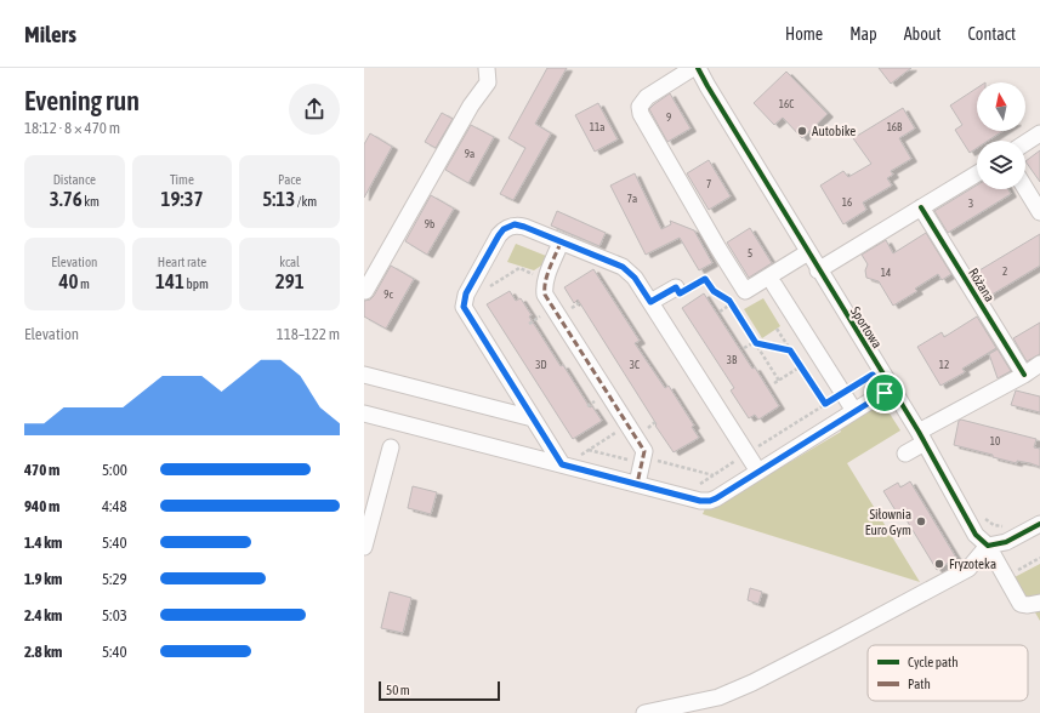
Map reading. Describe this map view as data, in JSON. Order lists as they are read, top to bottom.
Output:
{
  "streets": {
    "street": ["Różana", "Sportowa"]
  },
  "places": ["Autobike", "Siłownia Euro Gym", "Fryzoteka"],
  "house_numbers": [
    "16C",
    "9",
    "11a",
    "16B",
    "9a",
    "7",
    "7a",
    "16",
    "3",
    "9b",
    "5",
    "2",
    "14",
    "9c",
    "3B",
    "3D",
    "3C",
    "12",
    "10"
  ],
  "legend": ["Cycle path", "Path"],
  "scale_bar": "50 m",
  "north": "top",
  "page": {
    "header": "Milers",
    "nav": [
      "Home",
      "Map",
      "About",
      "Contact"
    ],
    "heading": ["Evening run", "18:12 · 8 × 470 m"],
    "stats": [
      ["Distance", "3.76 km"],
      ["Time", "19:37"],
      ["Pace", "5:13 /km"],
      ["Elevation", "40 m"],
      ["Heart rate", "141 bpm"],
      ["kcal", "291"]
    ],
    "chart": ["Elevation", "118–122 m"],
    "list": [
      {
        "name": "470 m",
        "note": "5:00"
      },
      {
        "name": "940 m",
        "note": "4:48"
      },
      {
        "name": "1.4 km",
        "note": "5:40"
      },
      {
        "name": "1.9 km",
        "note": "5:29"
      },
      {
        "name": "2.4 km",
        "note": "5:03"
      },
      {
        "name": "2.8 km",
        "note": "5:40"
      }
    ],
    "scale": "50 m"
  }
}
